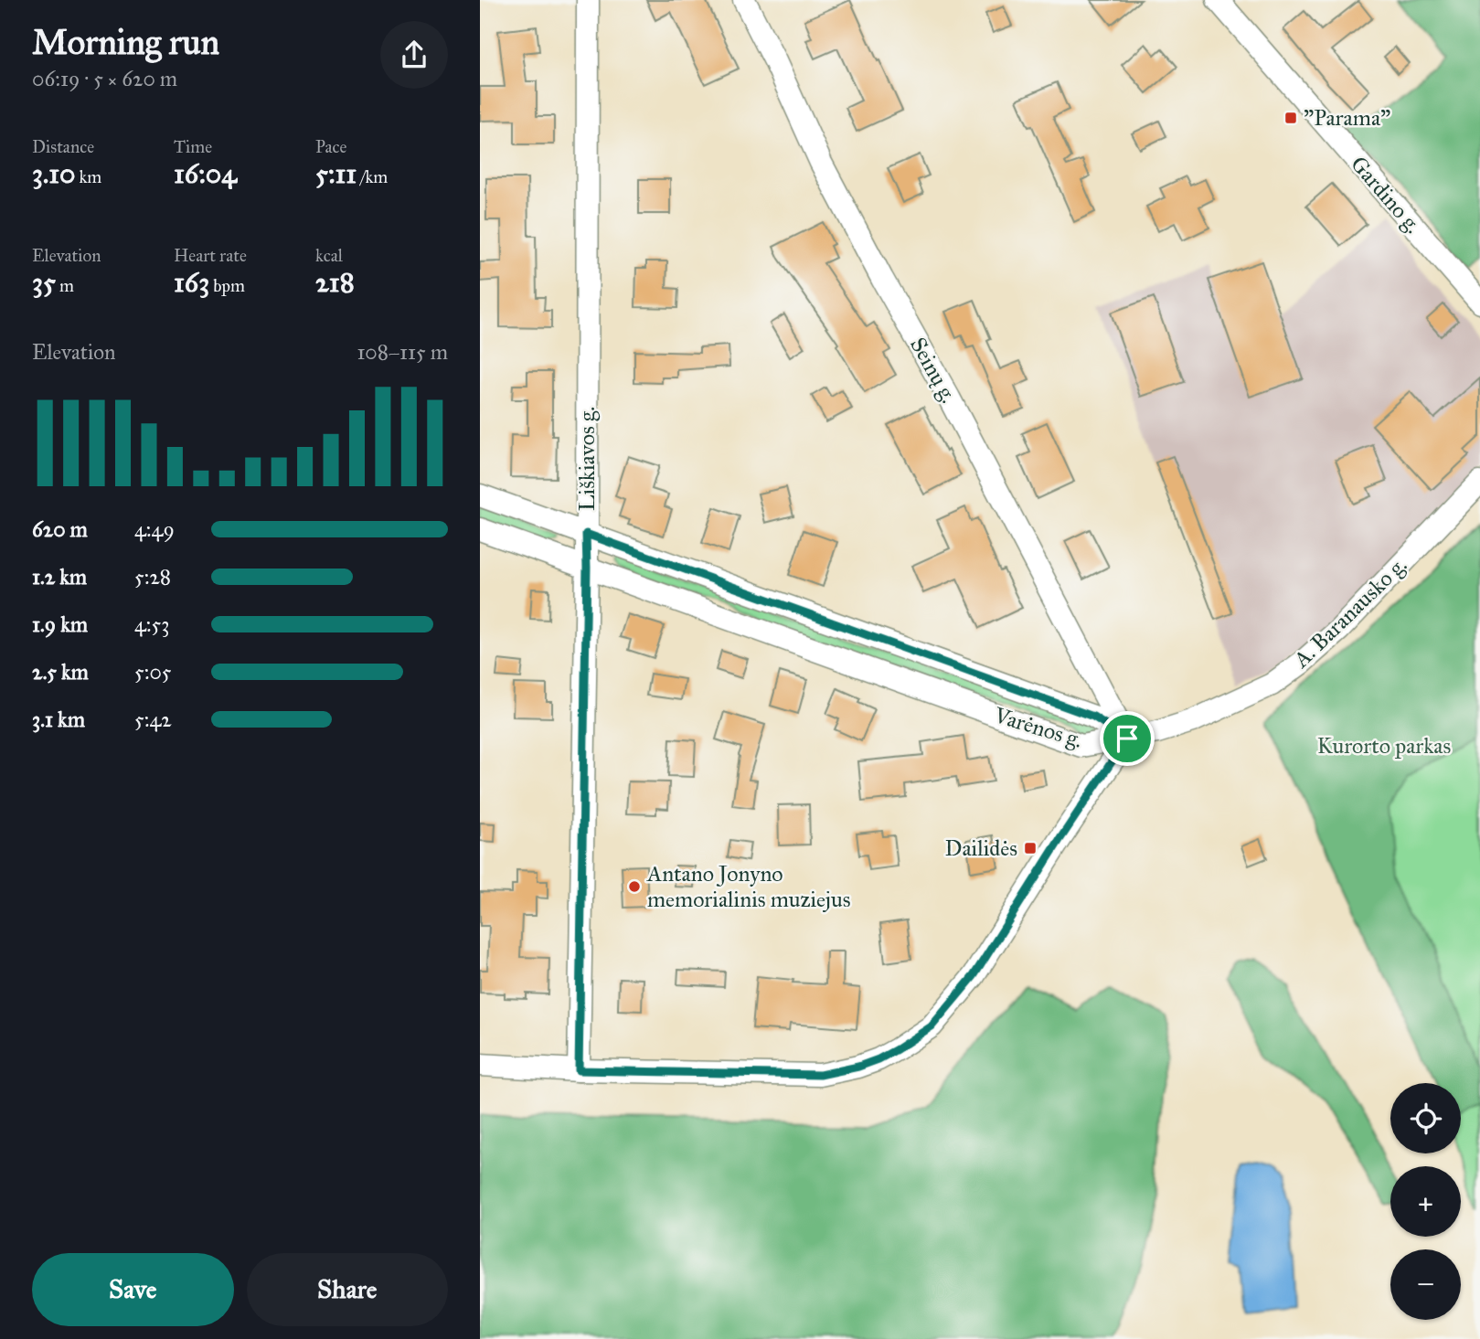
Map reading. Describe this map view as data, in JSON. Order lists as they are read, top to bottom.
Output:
{
  "streets": {
    "street": [
      "Gardino g.",
      "Seinų g.",
      "Liškiavos g.",
      "A. Baranausko g.",
      "Varėnos g."
    ]
  },
  "crossings": [
    ["Seinų g.", "A. Baranausko g."],
    ["Seinų g.", "Varėnos g."],
    ["Liškiavos g.", "Varėnos g."],
    ["A. Baranausko g.", "Varėnos g."]
  ],
  "parks": ["Kurorto parkas"],
  "places": {
    "transit": ["\"Parama\"", "Dailidės"],
    "other": ["Antano Jonyno memorialinis muziejus"]
  },
  "page": {
    "heading": ["Morning run", "06:19 · 5 × 620 m"],
    "stats": [
      ["Distance", "3.10 km"],
      ["Time", "16:04"],
      ["Pace", "5:11 /km"],
      ["Elevation", "35 m"],
      ["Heart rate", "163 bpm"],
      ["kcal", "218"]
    ],
    "chart": ["Elevation", "108–115 m"],
    "list": [
      {
        "name": "620 m",
        "note": "4:49"
      },
      {
        "name": "1.2 km",
        "note": "5:28"
      },
      {
        "name": "1.9 km",
        "note": "4:53"
      },
      {
        "name": "2.5 km",
        "note": "5:05"
      },
      {
        "name": "3.1 km",
        "note": "5:42"
      }
    ],
    "map_buttons": ["+", "−"],
    "buttons": ["Save", "Share"]
  }
}
